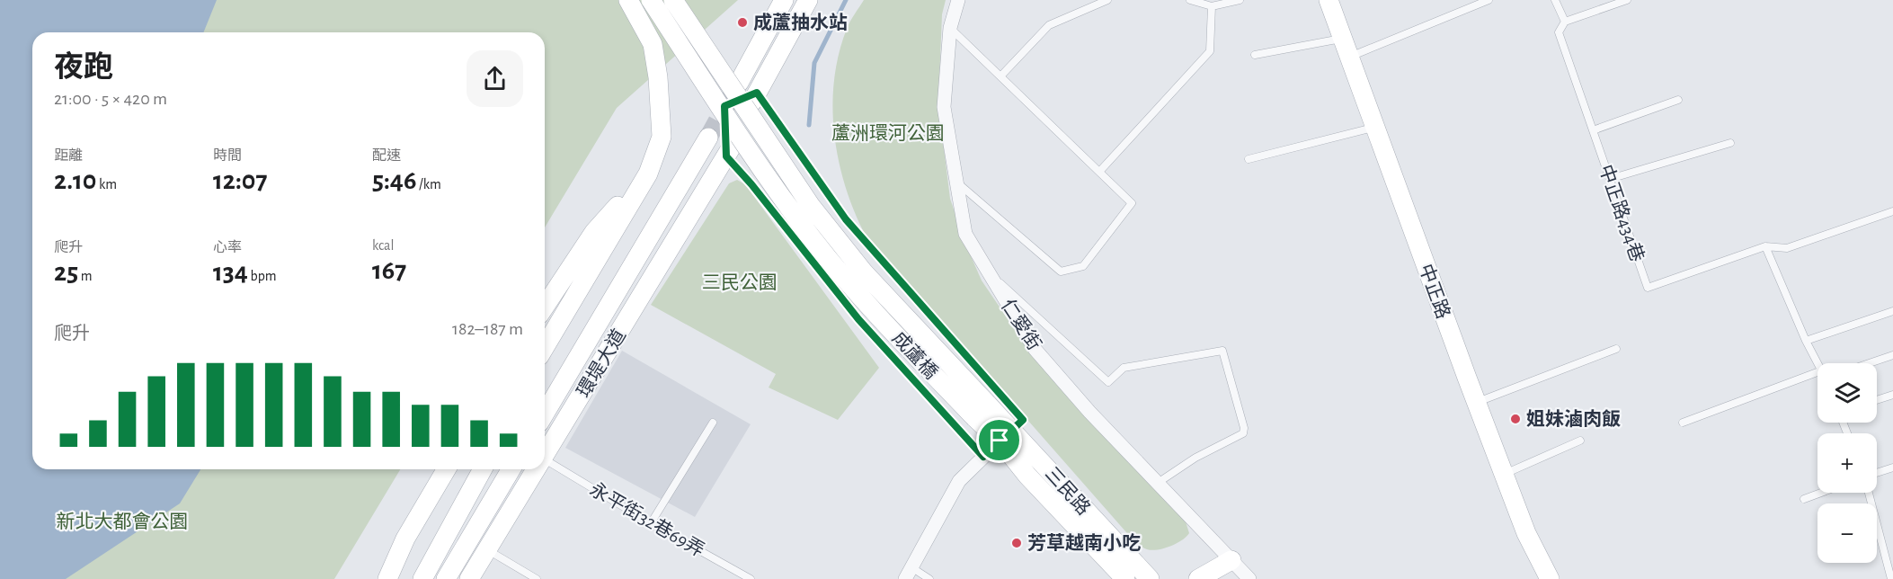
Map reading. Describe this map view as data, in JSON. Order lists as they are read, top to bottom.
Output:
{
  "streets": {
    "main road": [
      "中正路",
      "成蘆橋",
      "環堤大道",
      "三民路"
    ],
    "street": ["仁愛街"],
    "lane": ["中正路434巷", "永平街32巷69弄"]
  },
  "crossings": [
    ["成蘆橋", "三民路"]
  ],
  "parks": ["蘆洲環河公園", "三民公園", "新北大都會公園"],
  "places": ["成蘆抽水站", "姐妹滷肉飯", "芳草越南小吃"],
  "page": {
    "heading": ["夜跑", "21:00 · 5 × 420 m"],
    "stats": [
      ["距離", "2.10 km"],
      ["時間", "12:07"],
      ["配速", "5:46 /km"],
      ["爬升", "25 m"],
      ["心率", "134 bpm"],
      ["kcal", "167"]
    ],
    "chart": ["爬升", "182–187 m"],
    "map_buttons": ["+", "−"]
  }
}
